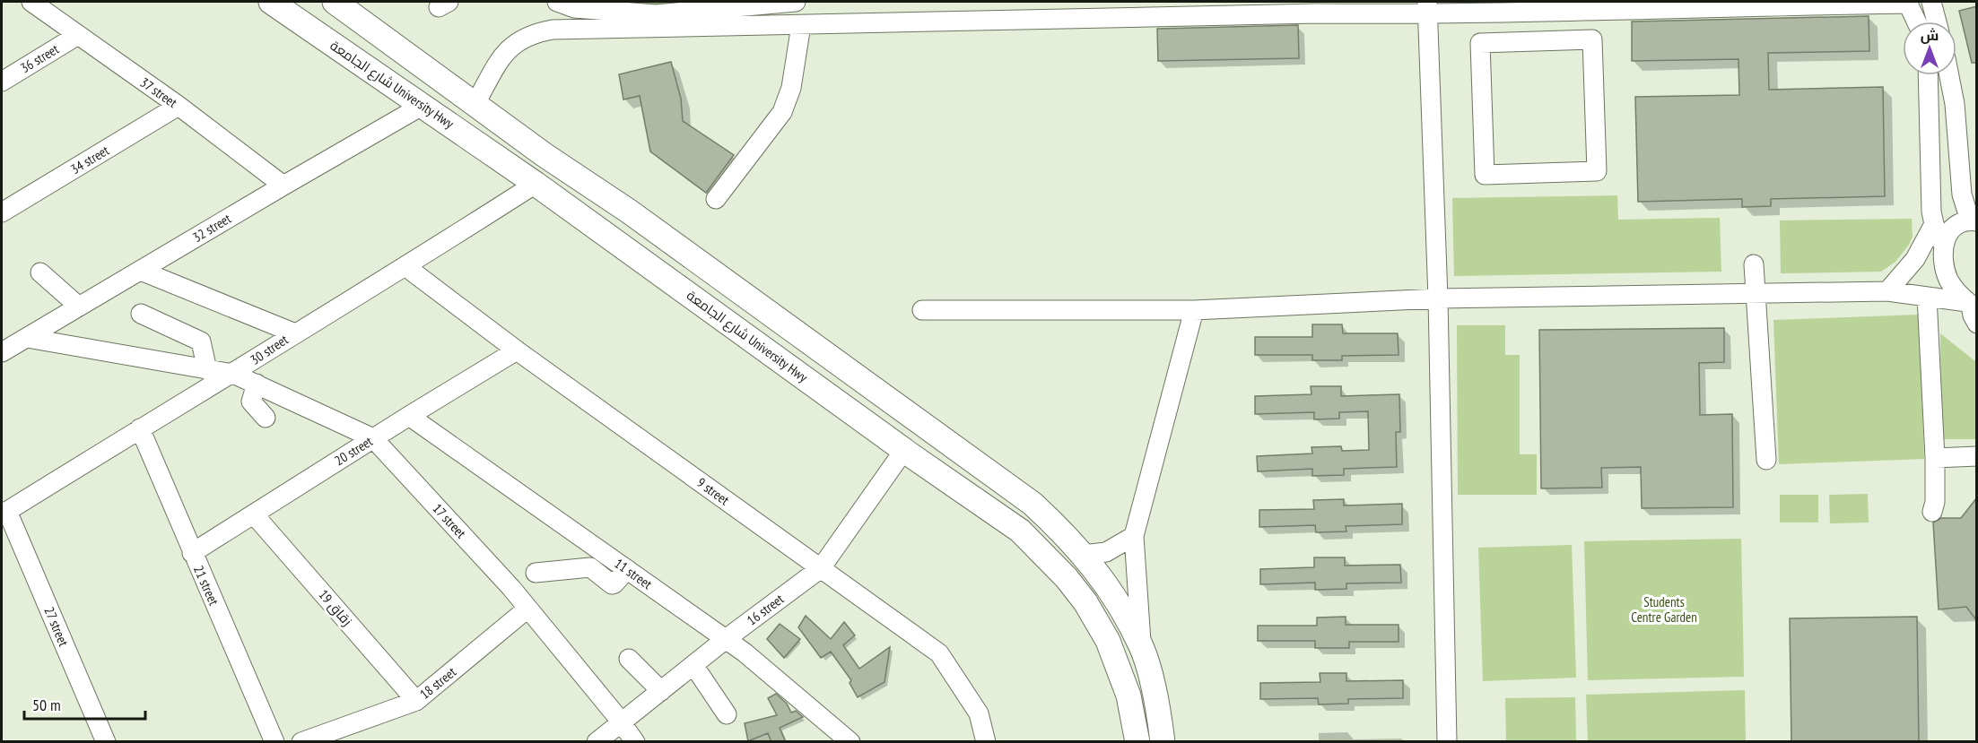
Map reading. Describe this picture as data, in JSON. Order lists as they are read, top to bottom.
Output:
{
  "streets": {
    "main road": ["شارع الجامعة University Hwy"],
    "street": [
      "36 street",
      "37 street",
      "34 street",
      "32 street",
      "30 street",
      "20 street",
      "9 street",
      "17 street",
      "11 street",
      "21 street",
      "زقاق 19",
      "16 street",
      "27 street",
      "18 street"
    ]
  },
  "crossings": [
    ["36 street", "37 street"],
    ["شارع الجامعة University Hwy", "32 street"],
    ["شارع الجامعة University Hwy", "30 street"],
    ["شارع الجامعة University Hwy", "16 street"],
    ["37 street", "34 street"],
    ["37 street", "32 street"],
    ["32 street", "17 street"],
    ["30 street", "9 street"],
    ["30 street", "17 street"],
    ["30 street", "21 street"],
    ["30 street", "27 street"],
    ["20 street", "9 street"],
    ["20 street", "17 street"],
    ["20 street", "11 street"],
    ["20 street", "21 street"],
    ["20 street", "زقاق 19"],
    ["9 street", "16 street"],
    ["17 street", "16 street"],
    ["17 street", "18 street"],
    ["11 street", "16 street"],
    ["زقاق 19", "18 street"]
  ],
  "parks": ["Students Centre Garden"],
  "scale_bar": "50 m",
  "north": "top"
}
